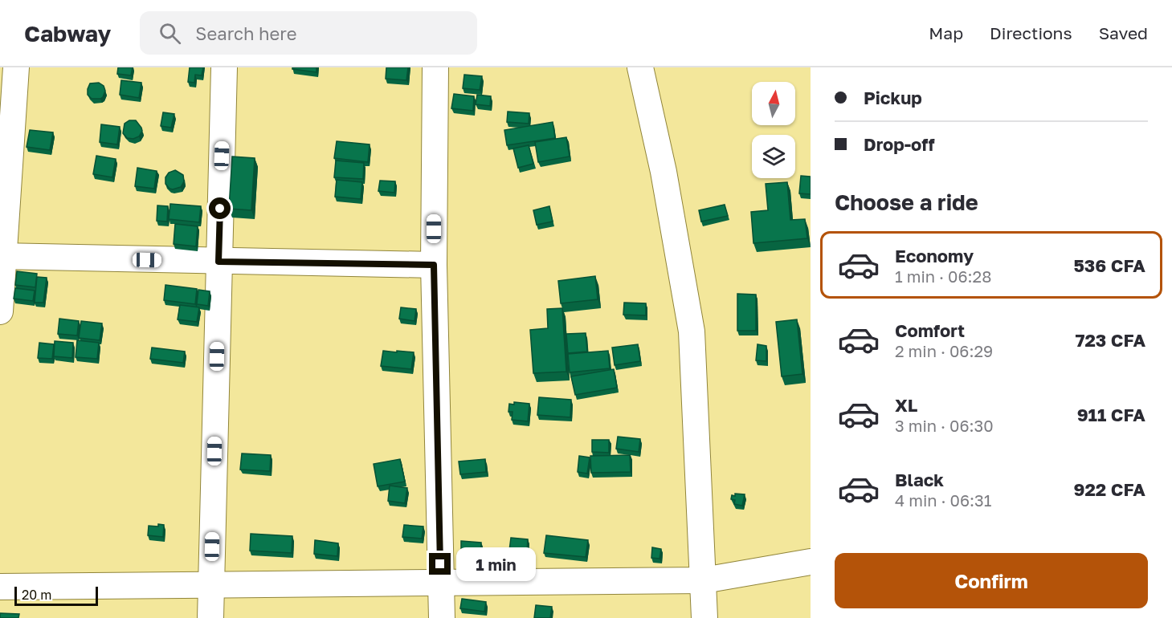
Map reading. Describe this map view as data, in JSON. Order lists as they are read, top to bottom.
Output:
{
  "scale_bar": "20 m",
  "north": "top",
  "page": {
    "header": "Cabway",
    "search": "Search here",
    "nav": ["Map", "Directions", "Saved"],
    "banner": ["Pickup", "Drop-off"],
    "heading": "Choose a ride",
    "list": [
      {
        "name": "Economy",
        "note": "1 min · 06:28",
        "value": "536 CFA"
      },
      {
        "name": "Comfort",
        "note": "2 min · 06:29",
        "value": "723 CFA"
      },
      {
        "name": "XL",
        "note": "3 min · 06:30",
        "value": "911 CFA"
      },
      {
        "name": "Black",
        "note": "4 min · 06:31",
        "value": "922 CFA"
      }
    ],
    "buttons": "Confirm",
    "bubble": "1 min",
    "scale": "20 m"
  }
}
